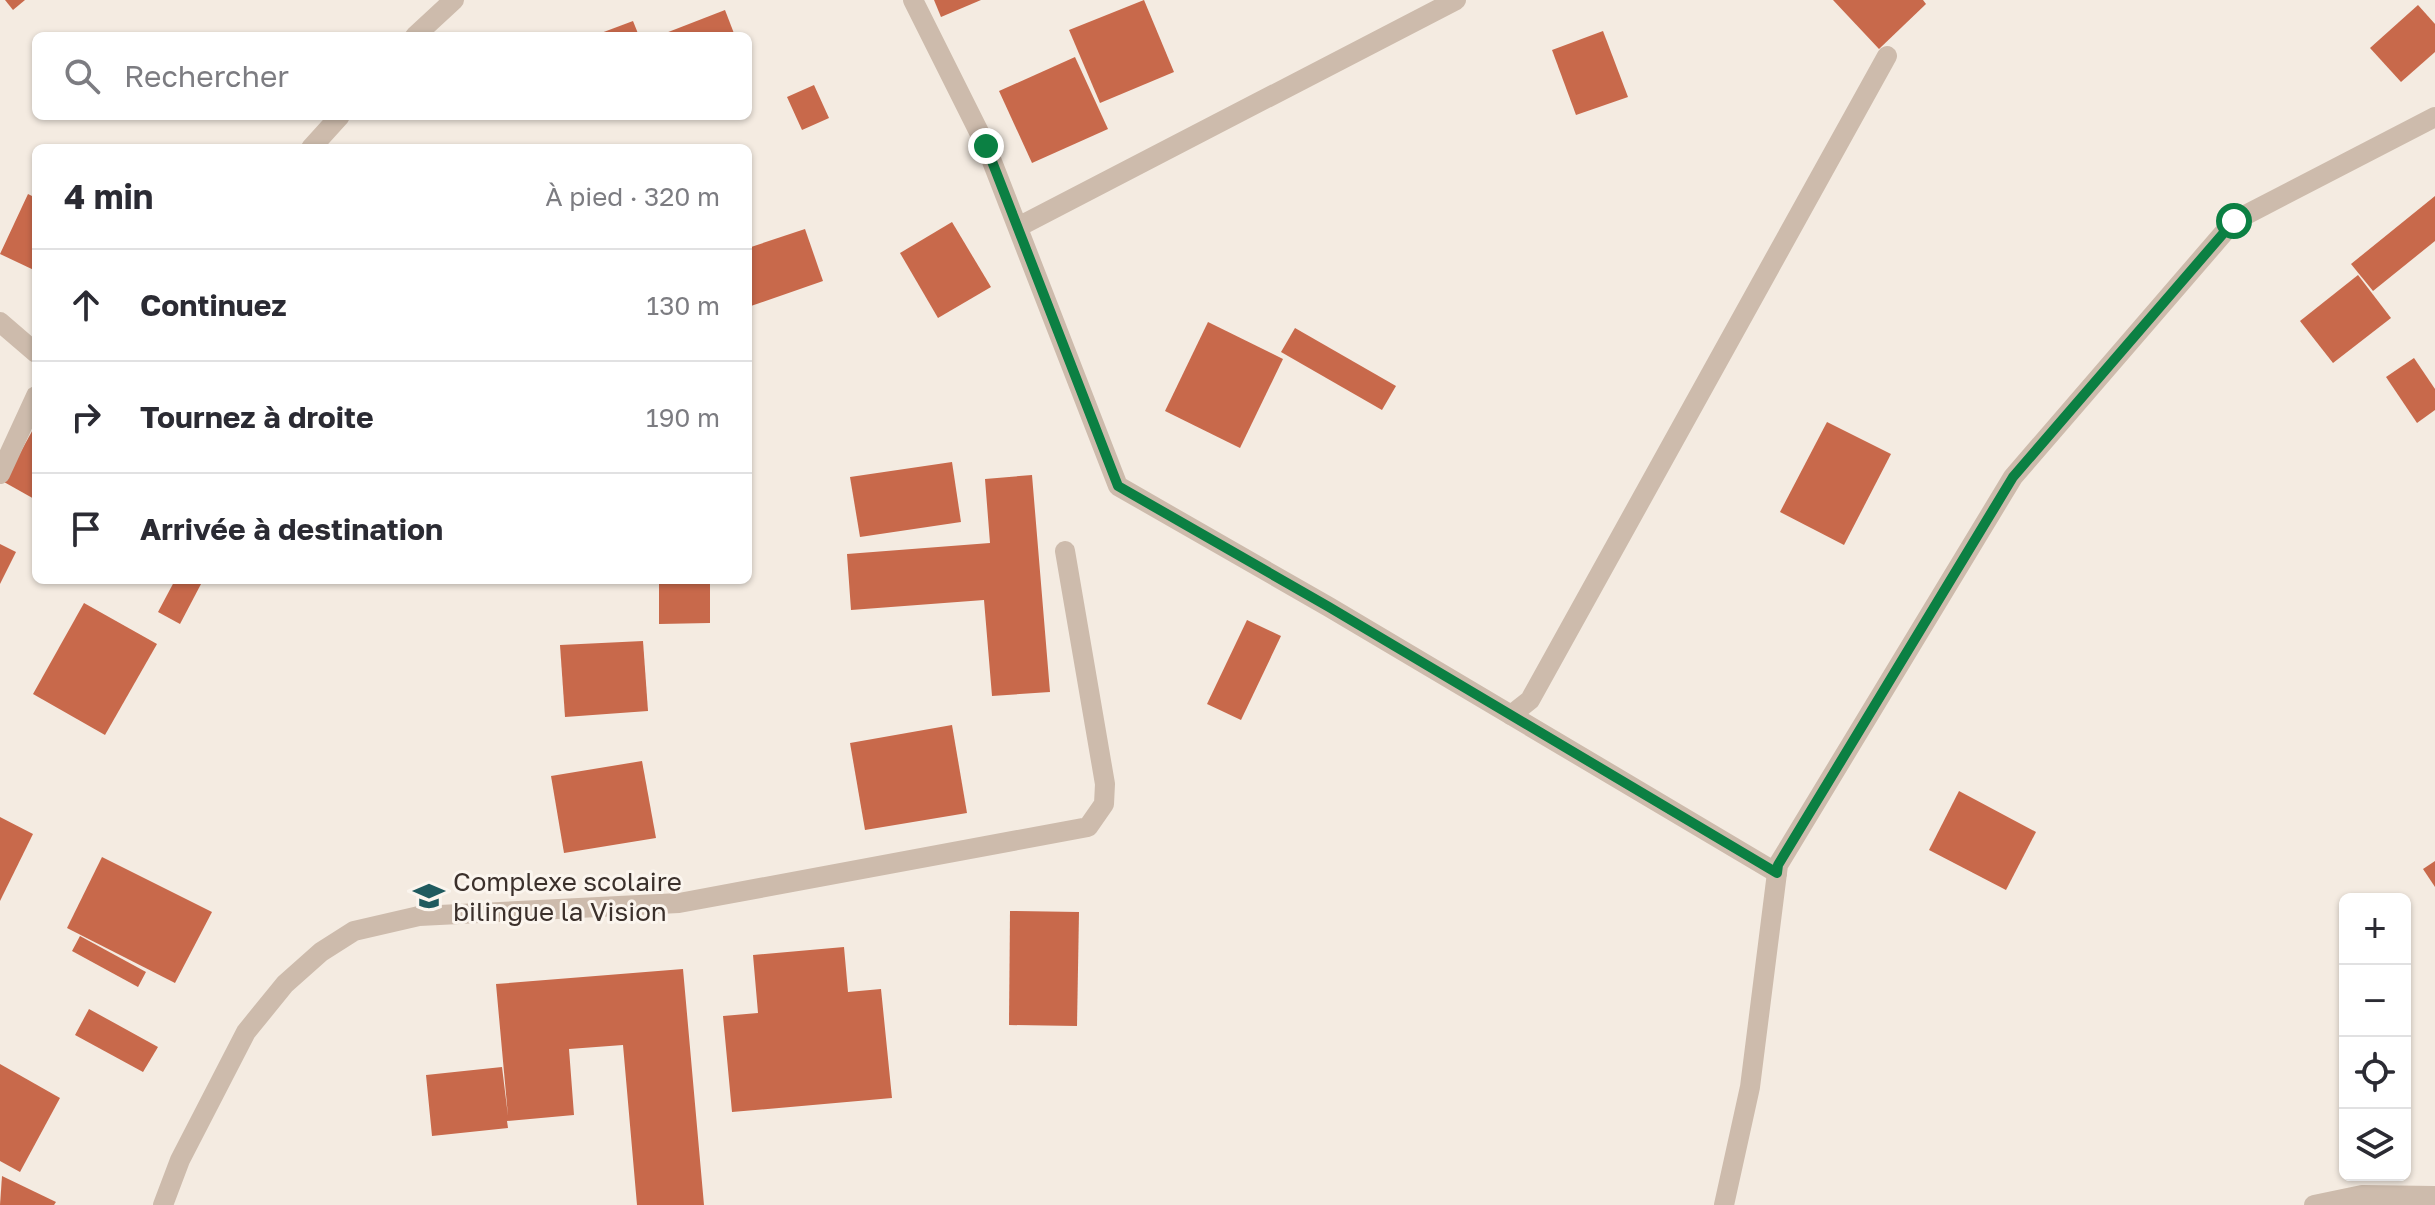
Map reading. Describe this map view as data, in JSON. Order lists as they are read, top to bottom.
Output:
{
  "places": {
    "school or university": ["Complexe scolaire bilingue la Vision"]
  },
  "page": {
    "search": "Rechercher",
    "heading": ["4 min", "À pied · 320 m"],
    "list": [
      ["Continuez", "130 m"],
      ["Tournez à droite", "190 m"],
      "Arrivée à destination"
    ],
    "map_buttons": ["+", "−"]
  }
}
